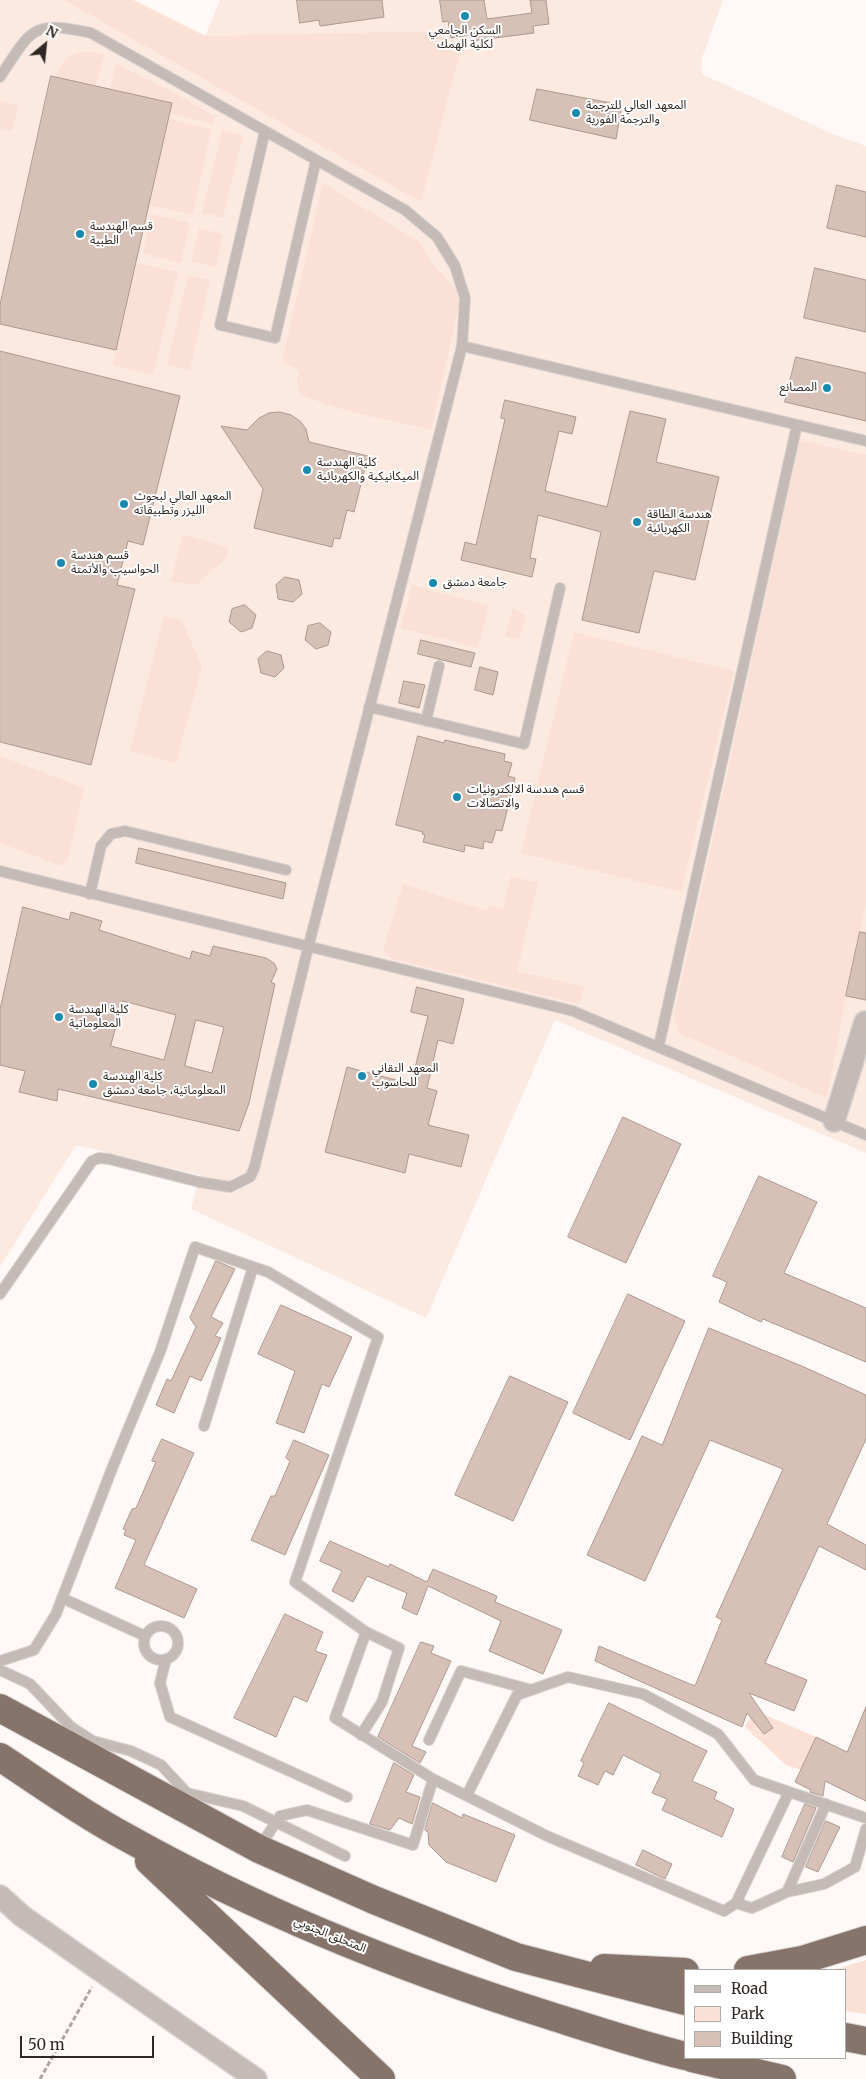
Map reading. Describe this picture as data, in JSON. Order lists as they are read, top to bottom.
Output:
{
  "streets": {
    "highway": ["المتحلق الجنوبي"]
  },
  "places": [
    "السكن الجامعي لكلية الهمك",
    "المعهد العالي للترجمة والترجمة الفورية",
    "قسم الهندسة الطبية",
    "المصانع",
    "كلية الهندسة الميكانيكية والكهربائية",
    "المعهد العالي لبحوث الليزر وتطبيقاته",
    "هندسة الطاقة الكهربائية",
    "قسم هندسة الحواسيب والأتمتة",
    "جامعة دمشق",
    "قسم هندسة الالكترونيات والاتصالات",
    "كلية الهندسة المعلوماتية",
    "المعهد التقاني للحاسوب",
    "كلية الهندسة المعلوماتية، جامعة دمشق"
  ],
  "legend": ["Road", "Park", "Building"],
  "scale_bar": "50 m",
  "north": "top right"
}
